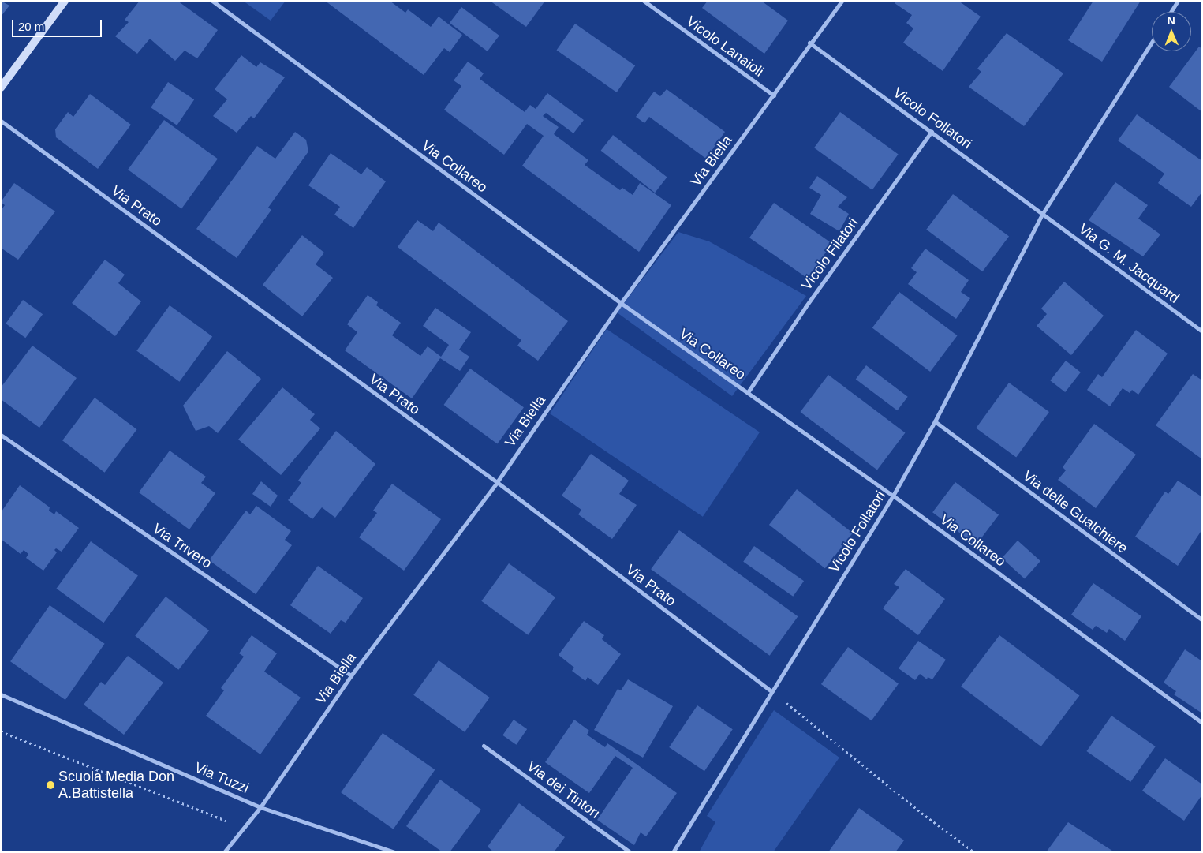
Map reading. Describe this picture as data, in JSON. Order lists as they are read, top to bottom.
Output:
{
  "streets": {
    "street": [
      "Vicolo Lanaioli",
      "Vicolo Follatori",
      "Via Biella",
      "Via Collareo",
      "Via Prato",
      "Vicolo Filatori",
      "Via G. M. Jacquard",
      "Via delle Gualchiere",
      "Via Trivero",
      "Via Tuzzi",
      "Via dei Tintori"
    ]
  },
  "crossings": [
    ["Vicolo Lanaioli", "Via Biella"],
    ["Vicolo Follatori", "Via Biella"],
    ["Vicolo Follatori", "Via Collareo"],
    ["Vicolo Follatori", "Via Prato"],
    ["Vicolo Follatori", "Vicolo Filatori"],
    ["Vicolo Follatori", "Via G. M. Jacquard"],
    ["Vicolo Follatori", "Via delle Gualchiere"],
    ["Via Biella", "Via Collareo"],
    ["Via Biella", "Via Prato"],
    ["Via Biella", "Via Trivero"],
    ["Via Biella", "Via Tuzzi"],
    ["Via Collareo", "Vicolo Filatori"]
  ],
  "places": ["Scuola Media Don A.Battistella"],
  "scale_bar": "20 m",
  "north": "top"
}
